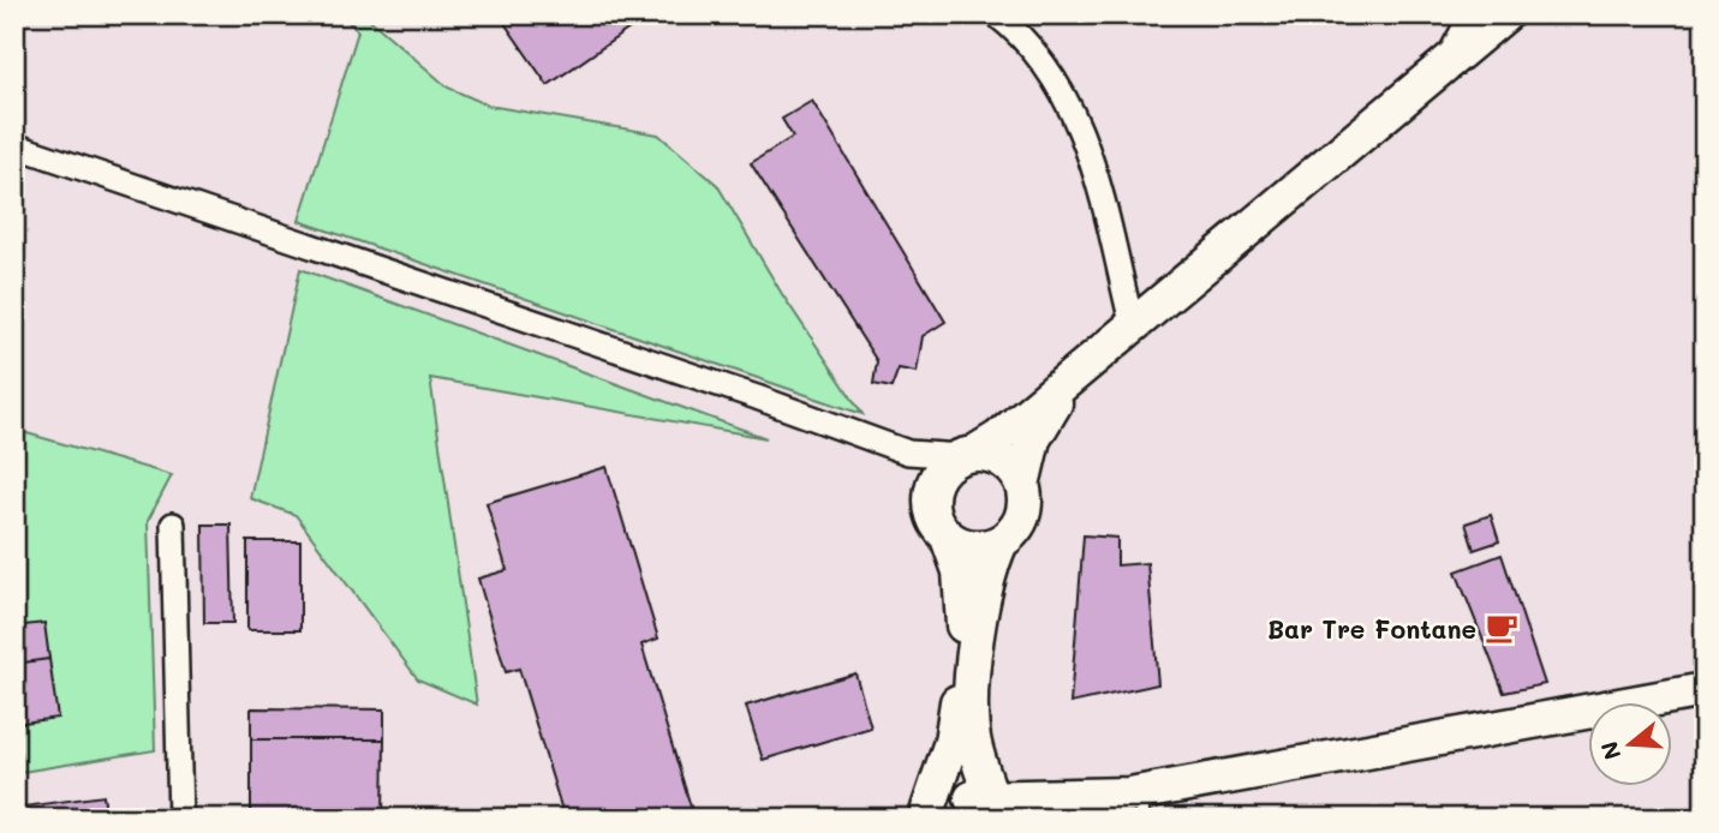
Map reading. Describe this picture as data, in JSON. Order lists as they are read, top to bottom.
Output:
{
  "places": {
    "cafe": ["Bar Tre Fontane"]
  },
  "north": "left"
}
